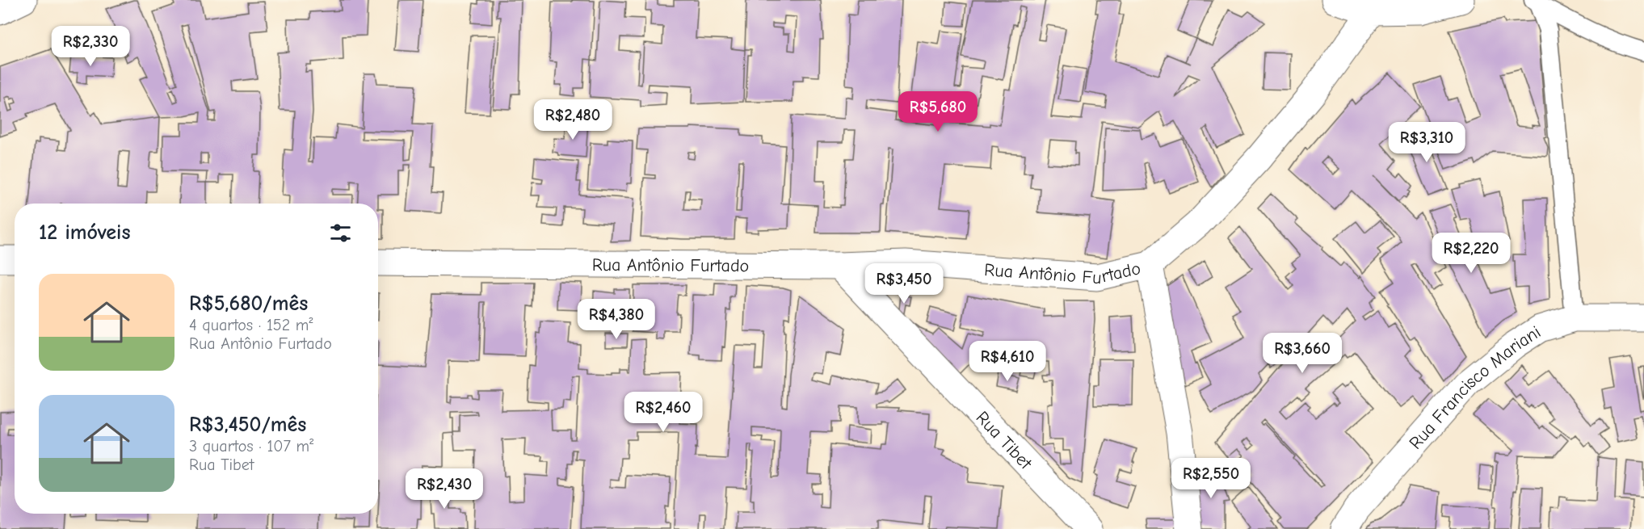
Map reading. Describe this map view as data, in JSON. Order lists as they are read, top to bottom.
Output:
{
  "streets": {
    "street": ["Rua Antônio Furtado", "Rua Francisco Mariani", "Rua Tibet"]
  },
  "crossings": [
    ["Rua Antônio Furtado", "Rua Tibet"]
  ],
  "page": {
    "price": [
      "R$2,330",
      "R$5,680",
      "R$2,480",
      "R$3,310",
      "R$2,220",
      "R$3,450",
      "R$4,380",
      "R$3,660",
      "R$4,610",
      "R$2,460",
      "R$2,550",
      "R$2,430"
    ],
    "heading": "12 imóveis",
    "list": [
      {
        "name": "R$5,680/mês",
        "note": "4 quartos · 152 m² · Rua Antônio Furtado"
      },
      {
        "name": "R$3,450/mês",
        "note": "3 quartos · 107 m² · Rua Tibet"
      }
    ]
  }
}
